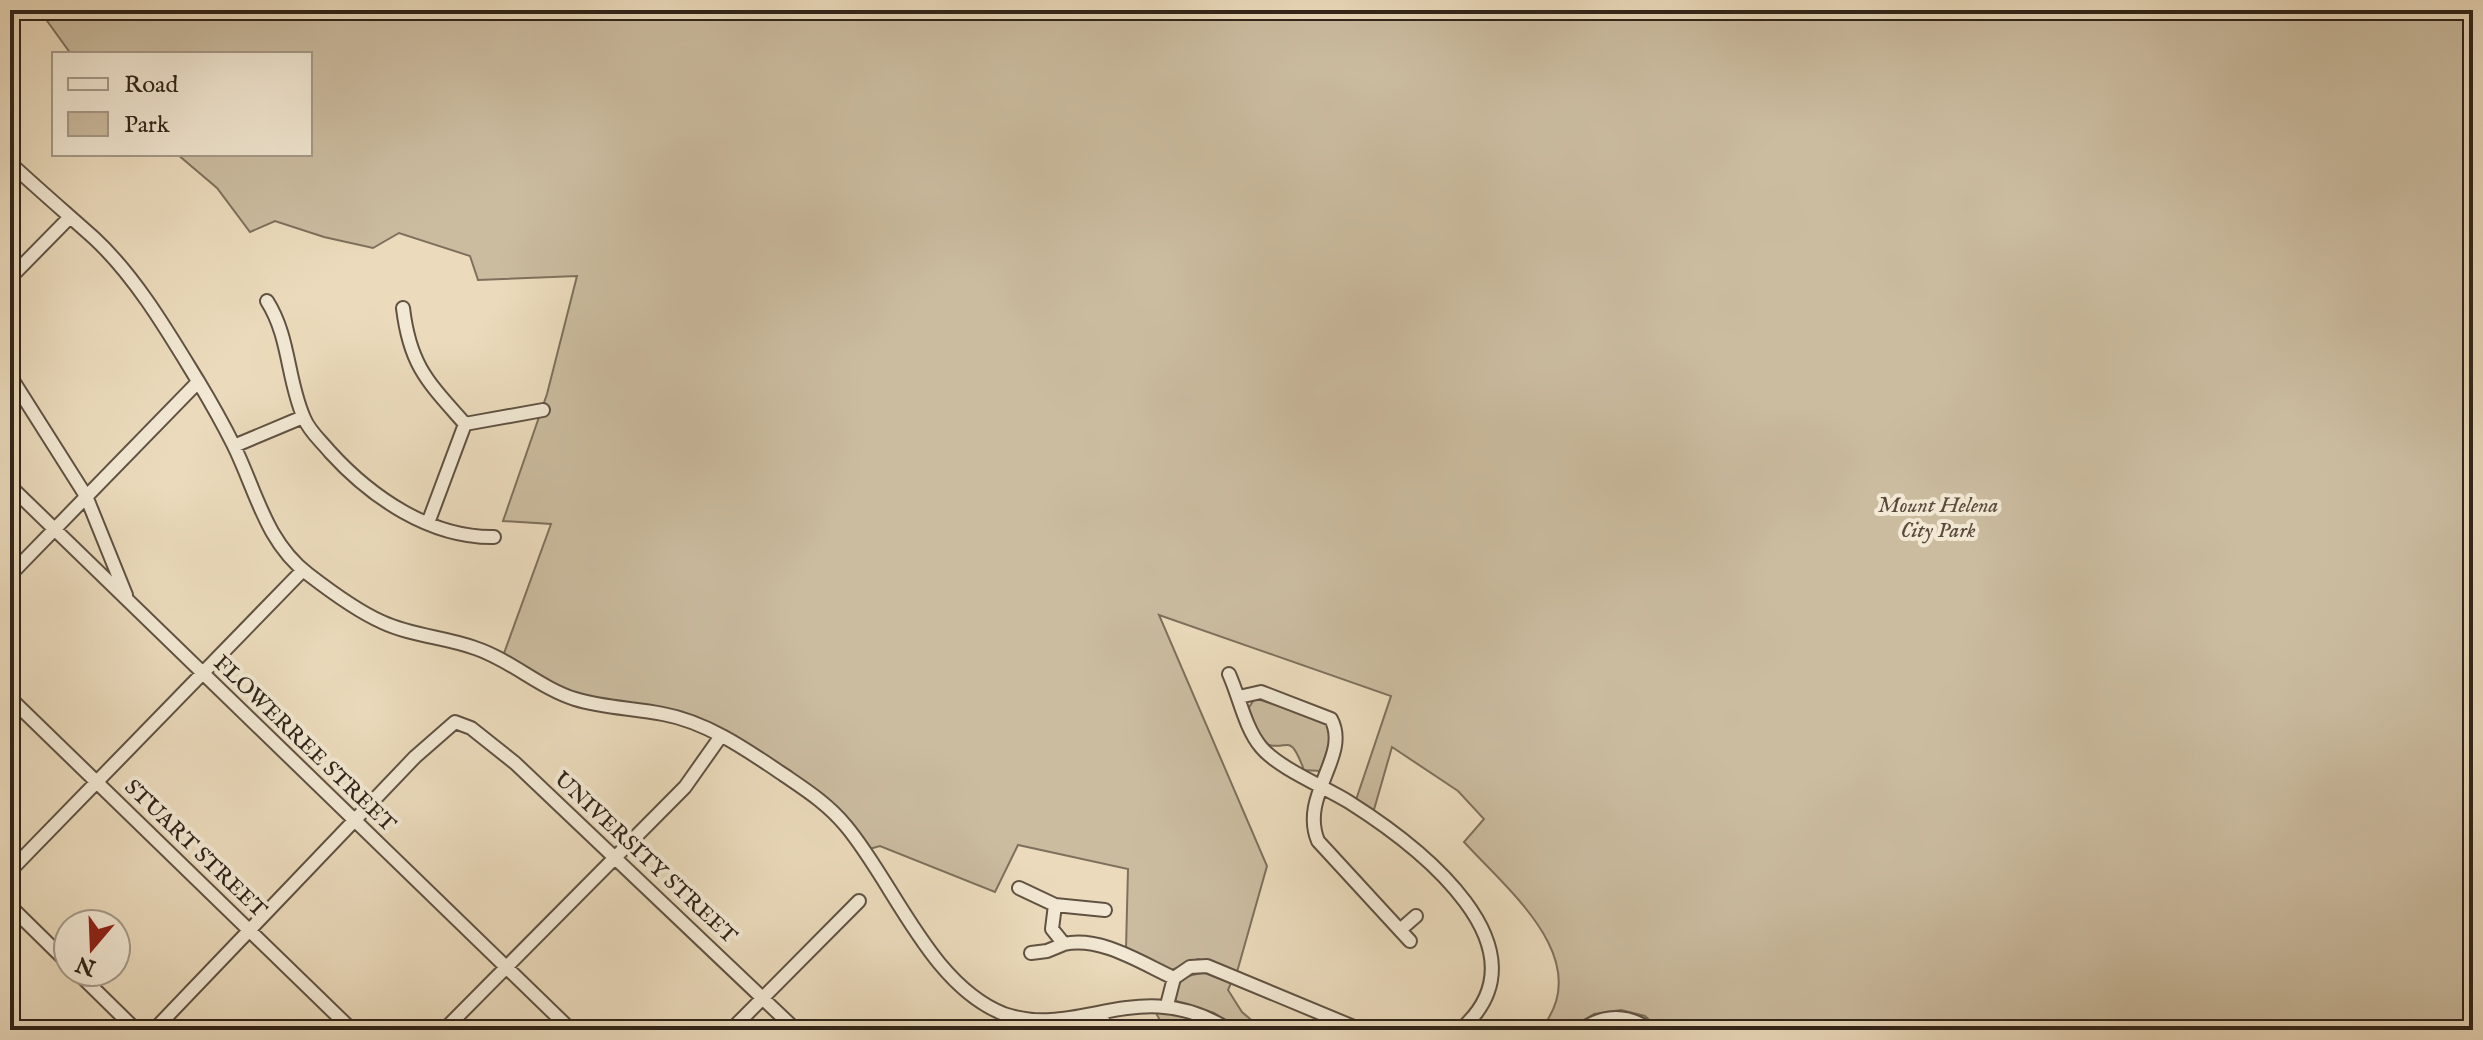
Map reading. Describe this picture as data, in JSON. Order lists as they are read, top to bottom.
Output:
{
  "streets": {
    "street": ["FLOWERREE STREET", "STUART STREET", "UNIVERSITY STREET"]
  },
  "crossings": [
    ["FLOWERREE STREET", "UNIVERSITY STREET"]
  ],
  "parks": ["Mount Helena City Park"],
  "legend": ["Road", "Park"],
  "north": "bottom"
}
